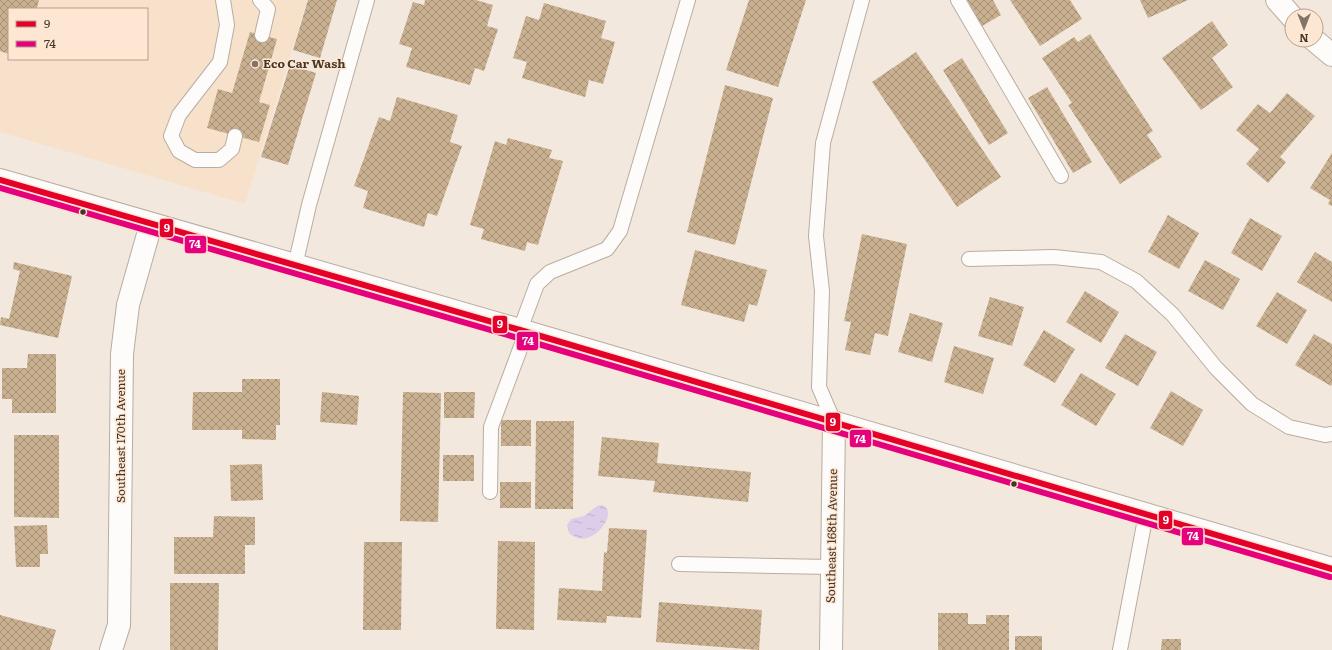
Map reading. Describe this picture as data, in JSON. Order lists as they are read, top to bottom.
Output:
{
  "streets": {
    "main road": ["Southeast 170th Avenue", "Southeast 168th Avenue"]
  },
  "places": ["Eco Car Wash"],
  "lines": ["transit line 9", "transit line 74"],
  "legend": ["9", "74"],
  "north": "bottom"
}
